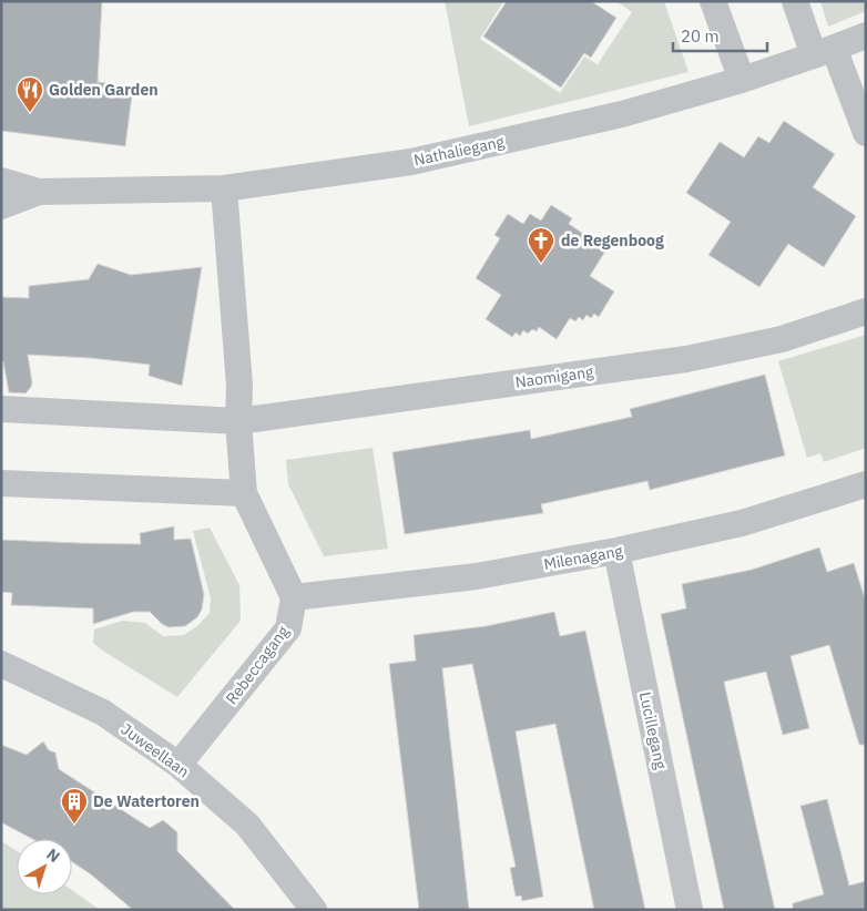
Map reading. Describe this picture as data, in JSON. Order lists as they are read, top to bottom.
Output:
{
  "streets": {
    "street": [
      "Nathaliegang",
      "Naomigang",
      "Milenagang",
      "Rebeccagang",
      "Lucillegang",
      "Juweellaan"
    ]
  },
  "crossings": [
    ["Milenagang", "Rebeccagang"],
    ["Milenagang", "Lucillegang"],
    ["Rebeccagang", "Juweellaan"]
  ],
  "places": {
    "restaurant": ["Golden Garden"],
    "church": ["de Regenboog"],
    "building": ["De Watertoren"]
  },
  "scale_bar": "20 m",
  "north": "top right"
}
